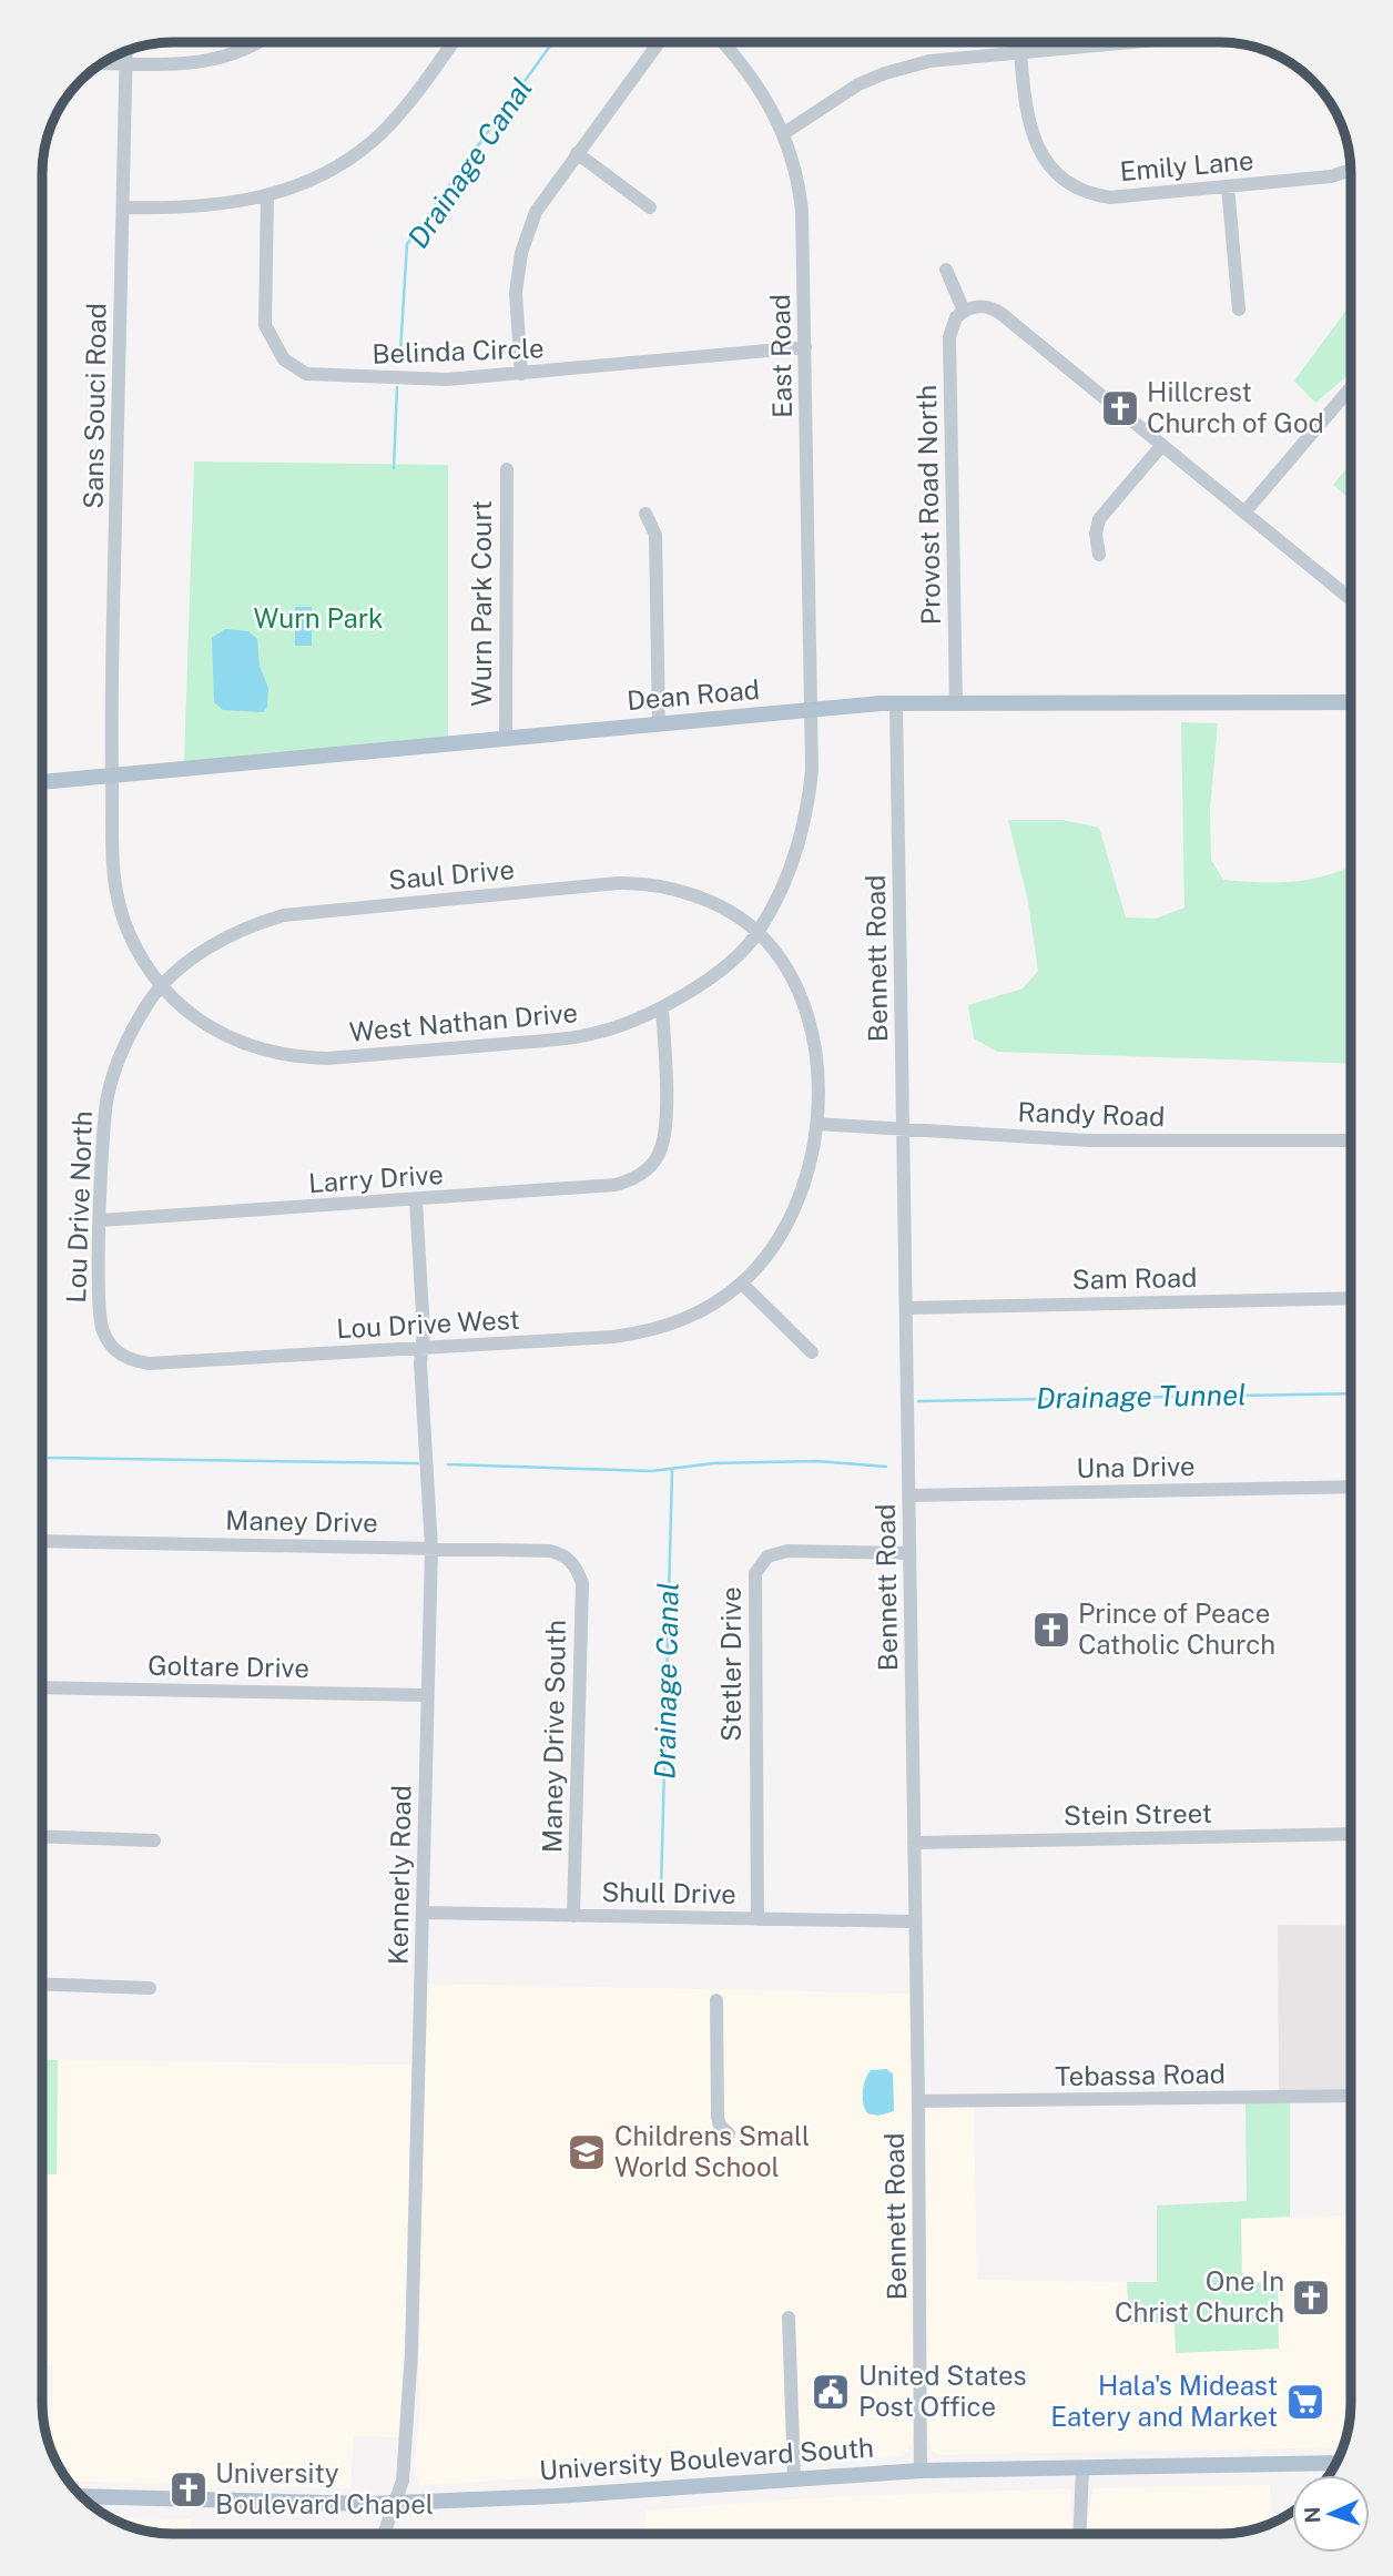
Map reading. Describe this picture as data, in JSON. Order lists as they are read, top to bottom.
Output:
{
  "streets": {
    "main road": ["Dean Road", "University Boulevard South"],
    "street": [
      "Emily Lane",
      "Belinda Circle",
      "East Road",
      "Sans Souci Road",
      "Provost Road North",
      "Wurn Park Court",
      "Saul Drive",
      "Bennett Road",
      "West Nathan Drive",
      "Randy Road",
      "Larry Drive",
      "Lou Drive North",
      "Sam Road",
      "Lou Drive West",
      "Una Drive",
      "Maney Drive",
      "Stetler Drive",
      "Goltare Drive",
      "Maney Drive South",
      "Stein Street",
      "Kennerly Road",
      "Shull Drive",
      "Tebassa Road"
    ]
  },
  "crossings": [
    ["Belinda Circle", "East Road"],
    ["East Road", "Dean Road"],
    ["East Road", "Saul Drive"],
    ["East Road", "West Nathan Drive"],
    ["East Road", "Lou Drive West"],
    ["Sans Souci Road", "Dean Road"],
    ["Sans Souci Road", "Saul Drive"],
    ["Sans Souci Road", "West Nathan Drive"],
    ["Sans Souci Road", "Lou Drive North"],
    ["Provost Road North", "Dean Road"],
    ["Wurn Park Court", "Dean Road"],
    ["Dean Road", "Bennett Road"],
    ["Saul Drive", "West Nathan Drive"],
    ["Saul Drive", "Lou Drive North"],
    ["Saul Drive", "Lou Drive West"],
    ["Bennett Road", "Randy Road"],
    ["Bennett Road", "Sam Road"],
    ["Bennett Road", "Una Drive"],
    ["Bennett Road", "Stetler Drive"],
    ["Bennett Road", "Stein Street"],
    ["Bennett Road", "Shull Drive"],
    ["Bennett Road", "Tebassa Road"],
    ["Bennett Road", "University Boulevard South"],
    ["West Nathan Drive", "Larry Drive"],
    ["West Nathan Drive", "Lou Drive North"],
    ["West Nathan Drive", "Lou Drive West"],
    ["Randy Road", "Lou Drive West"],
    ["Larry Drive", "Lou Drive North"],
    ["Larry Drive", "Kennerly Road"],
    ["Lou Drive North", "Lou Drive West"],
    ["Lou Drive West", "Kennerly Road"],
    ["Maney Drive", "Maney Drive South"],
    ["Maney Drive", "Kennerly Road"],
    ["Stetler Drive", "Shull Drive"],
    ["Goltare Drive", "Kennerly Road"],
    ["Maney Drive South", "Shull Drive"],
    ["Kennerly Road", "Shull Drive"],
    ["Kennerly Road", "University Boulevard South"]
  ],
  "water": ["Drainage Canal", "Drainage Tunnel"],
  "parks": ["Wurn Park"],
  "places": {
    "church": [
      "Hillcrest Church of God",
      "Prince of Peace Catholic Church",
      "One In Christ Church",
      "University Boulevard Chapel"
    ],
    "school or university": ["Childrens Small World School"],
    "public building": ["United States Post Office"],
    "supermarket": ["Hala's Mideast Eatery and Market"]
  },
  "north": "left"
}
